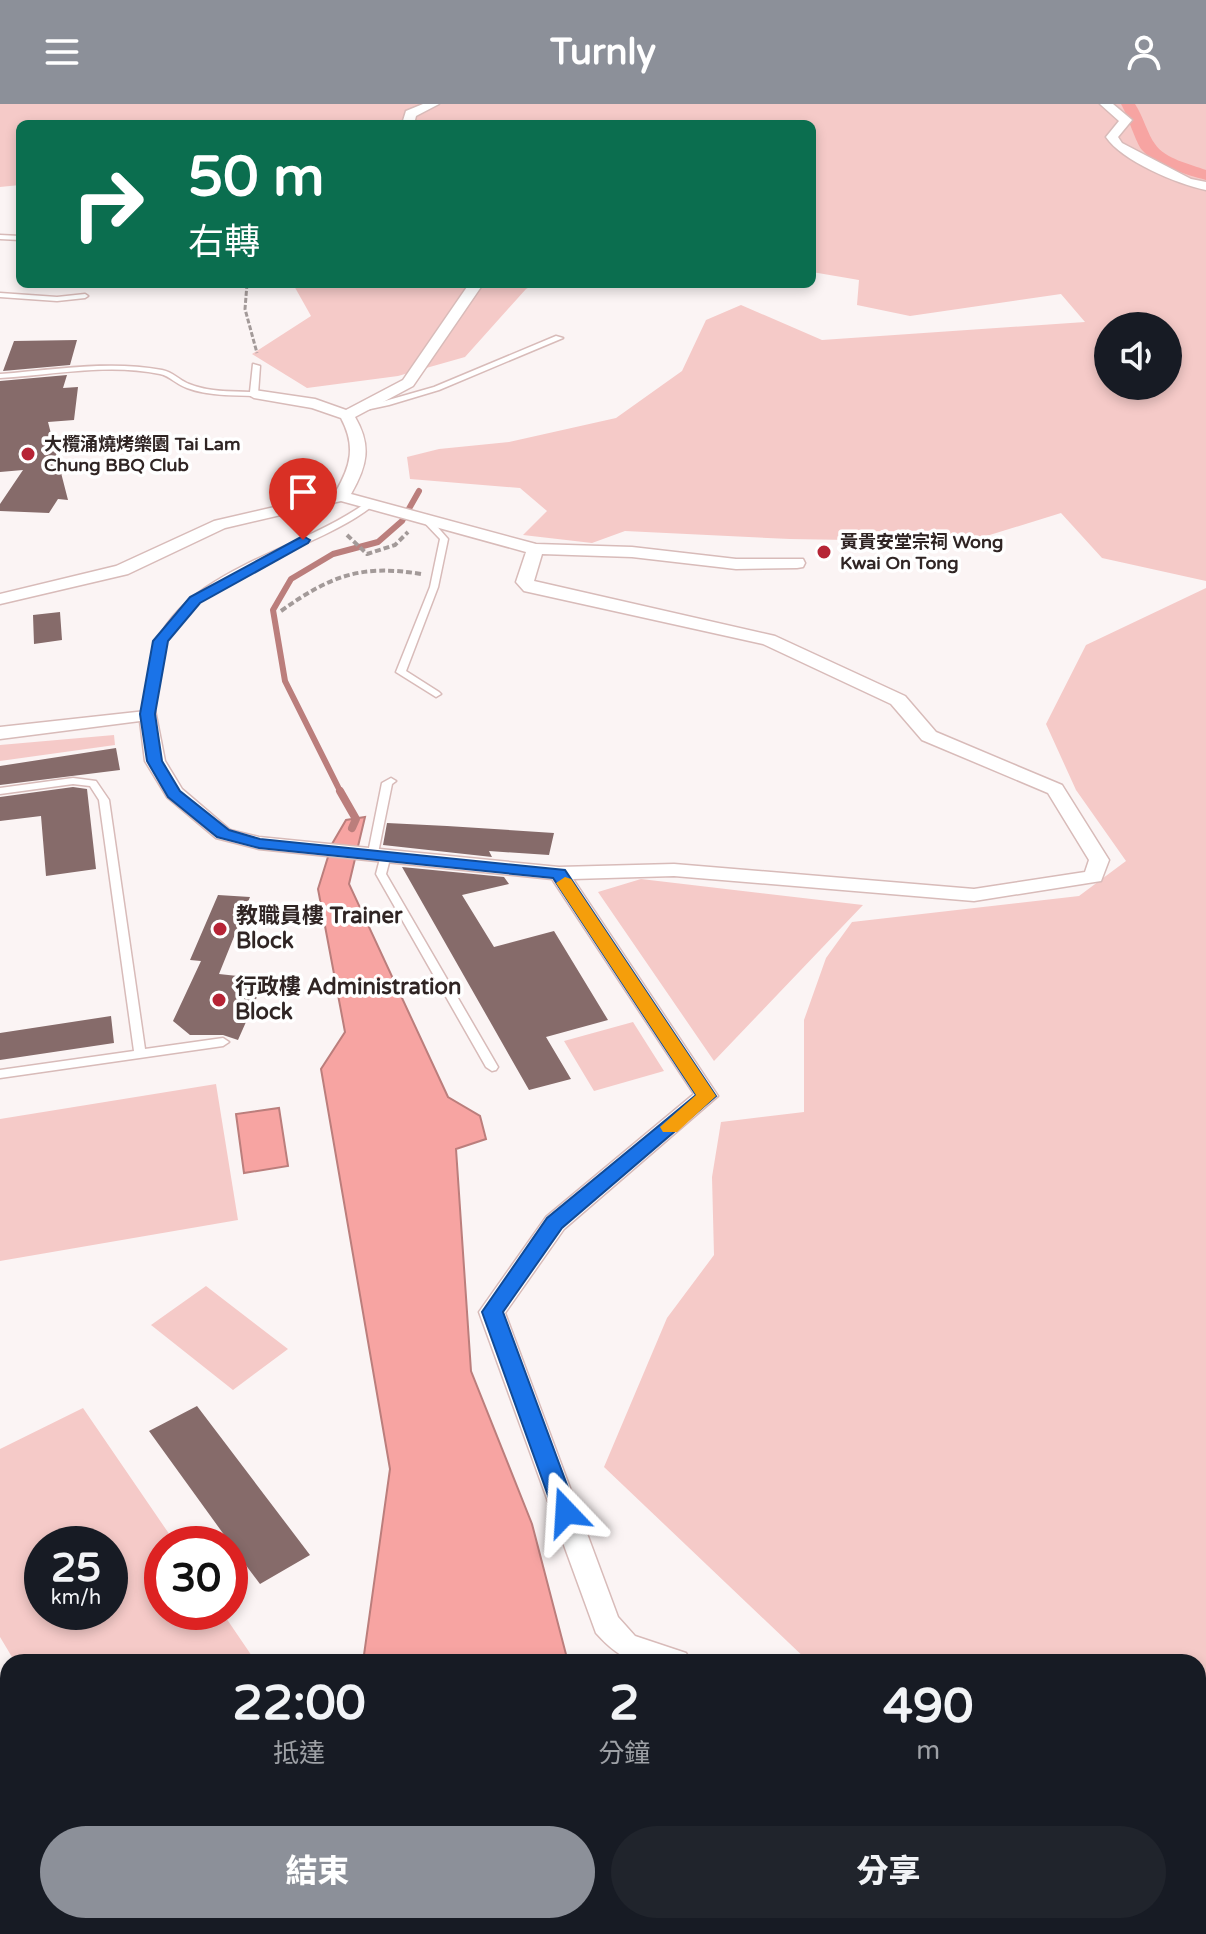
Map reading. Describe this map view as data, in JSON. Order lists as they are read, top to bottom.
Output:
{
  "places": [
    "大欖涌燒烤樂園 Tai Lam Chung BBQ Club",
    "黃貴安堂宗祠 Wong Kwai On Tong",
    "教職員樓 Trainer Block",
    "行政樓 Administration Block"
  ],
  "page": {
    "header": "Turnly",
    "turn": ["50 m", "右轉"],
    "speed": "25 km/h",
    "limit": "30",
    "eta": [
      "22:00",
      "抵達",
      "2",
      "分鐘",
      "490",
      "m"
    ],
    "buttons": ["結束", "分享"]
  }
}
